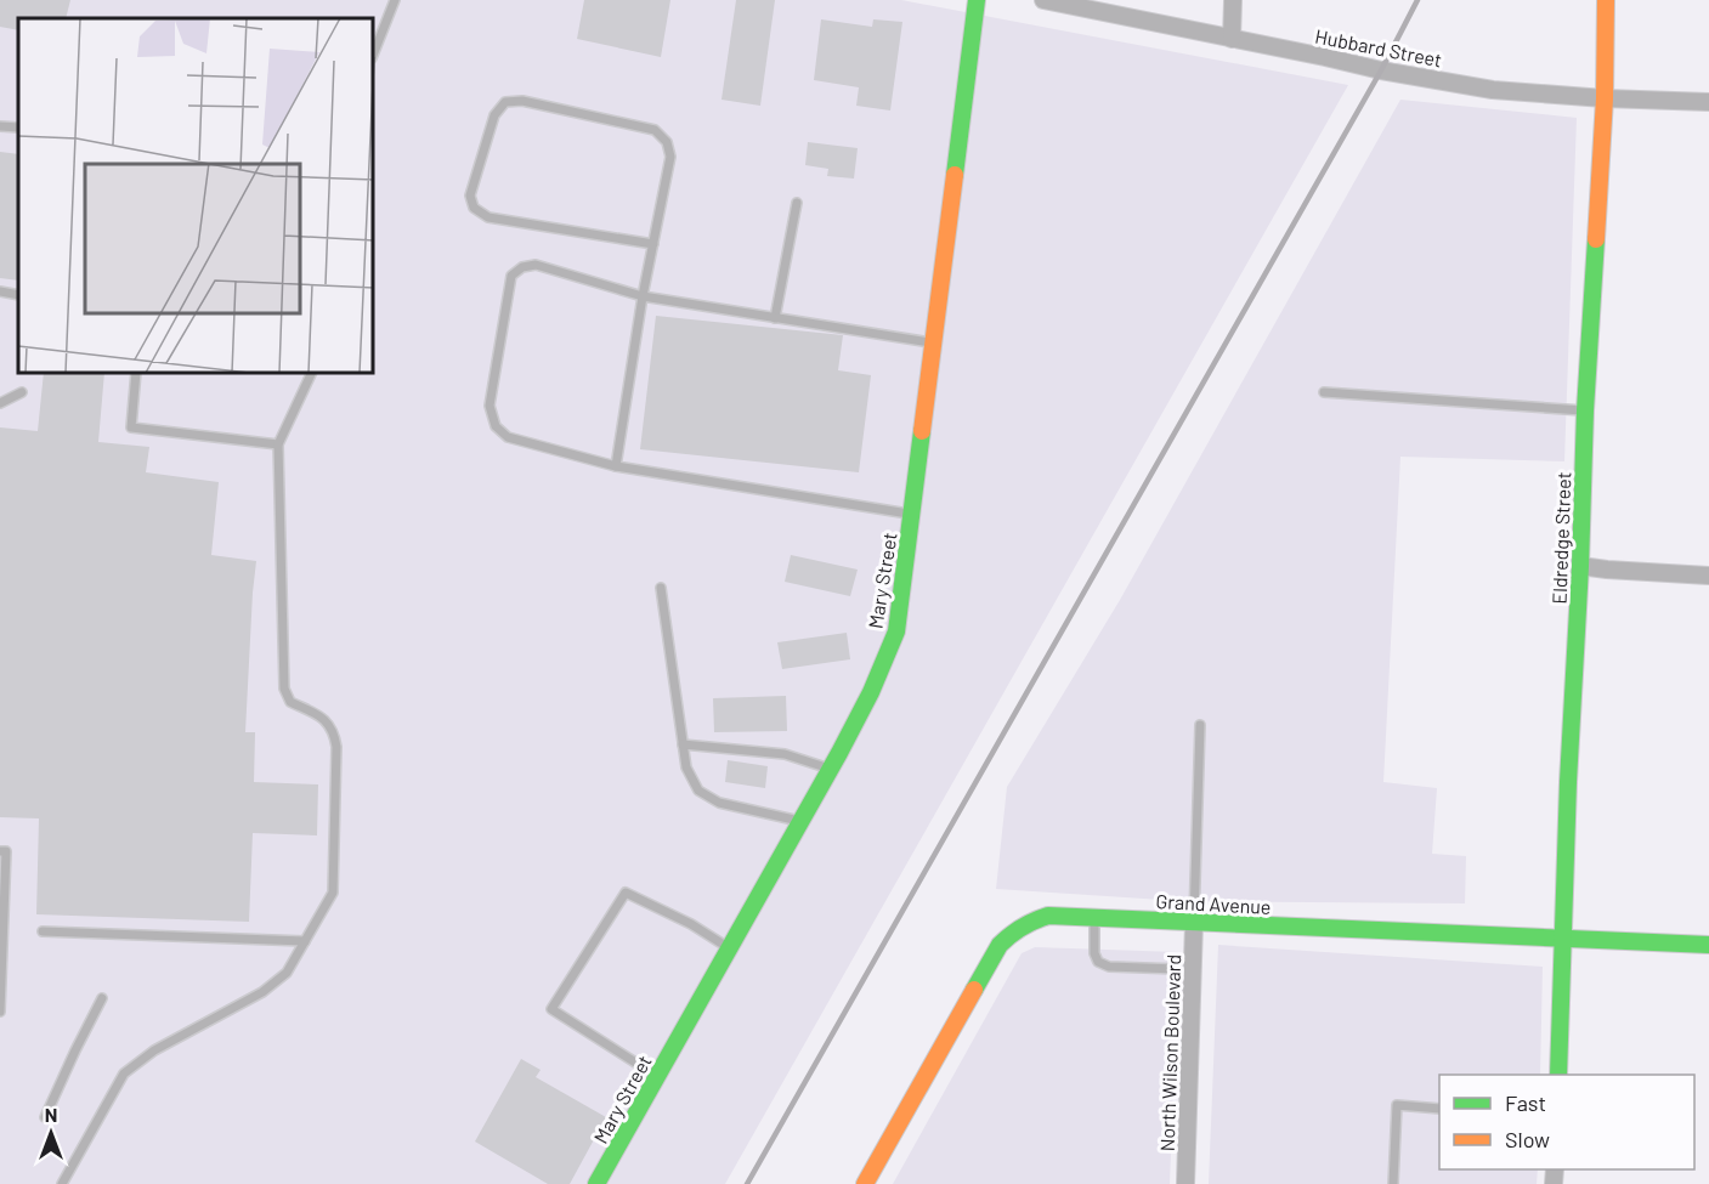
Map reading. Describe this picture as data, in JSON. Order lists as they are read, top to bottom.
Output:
{
  "streets": {
    "street": [
      "Hubbard Street",
      "Eldredge Street",
      "Mary Street",
      "Grand Avenue",
      "North Wilson Boulevard"
    ]
  },
  "crossings": [
    ["Hubbard Street", "Eldredge Street"],
    ["Eldredge Street", "Grand Avenue"],
    ["Grand Avenue", "North Wilson Boulevard"]
  ],
  "legend": ["Fast", "Slow"],
  "north": "top"
}
